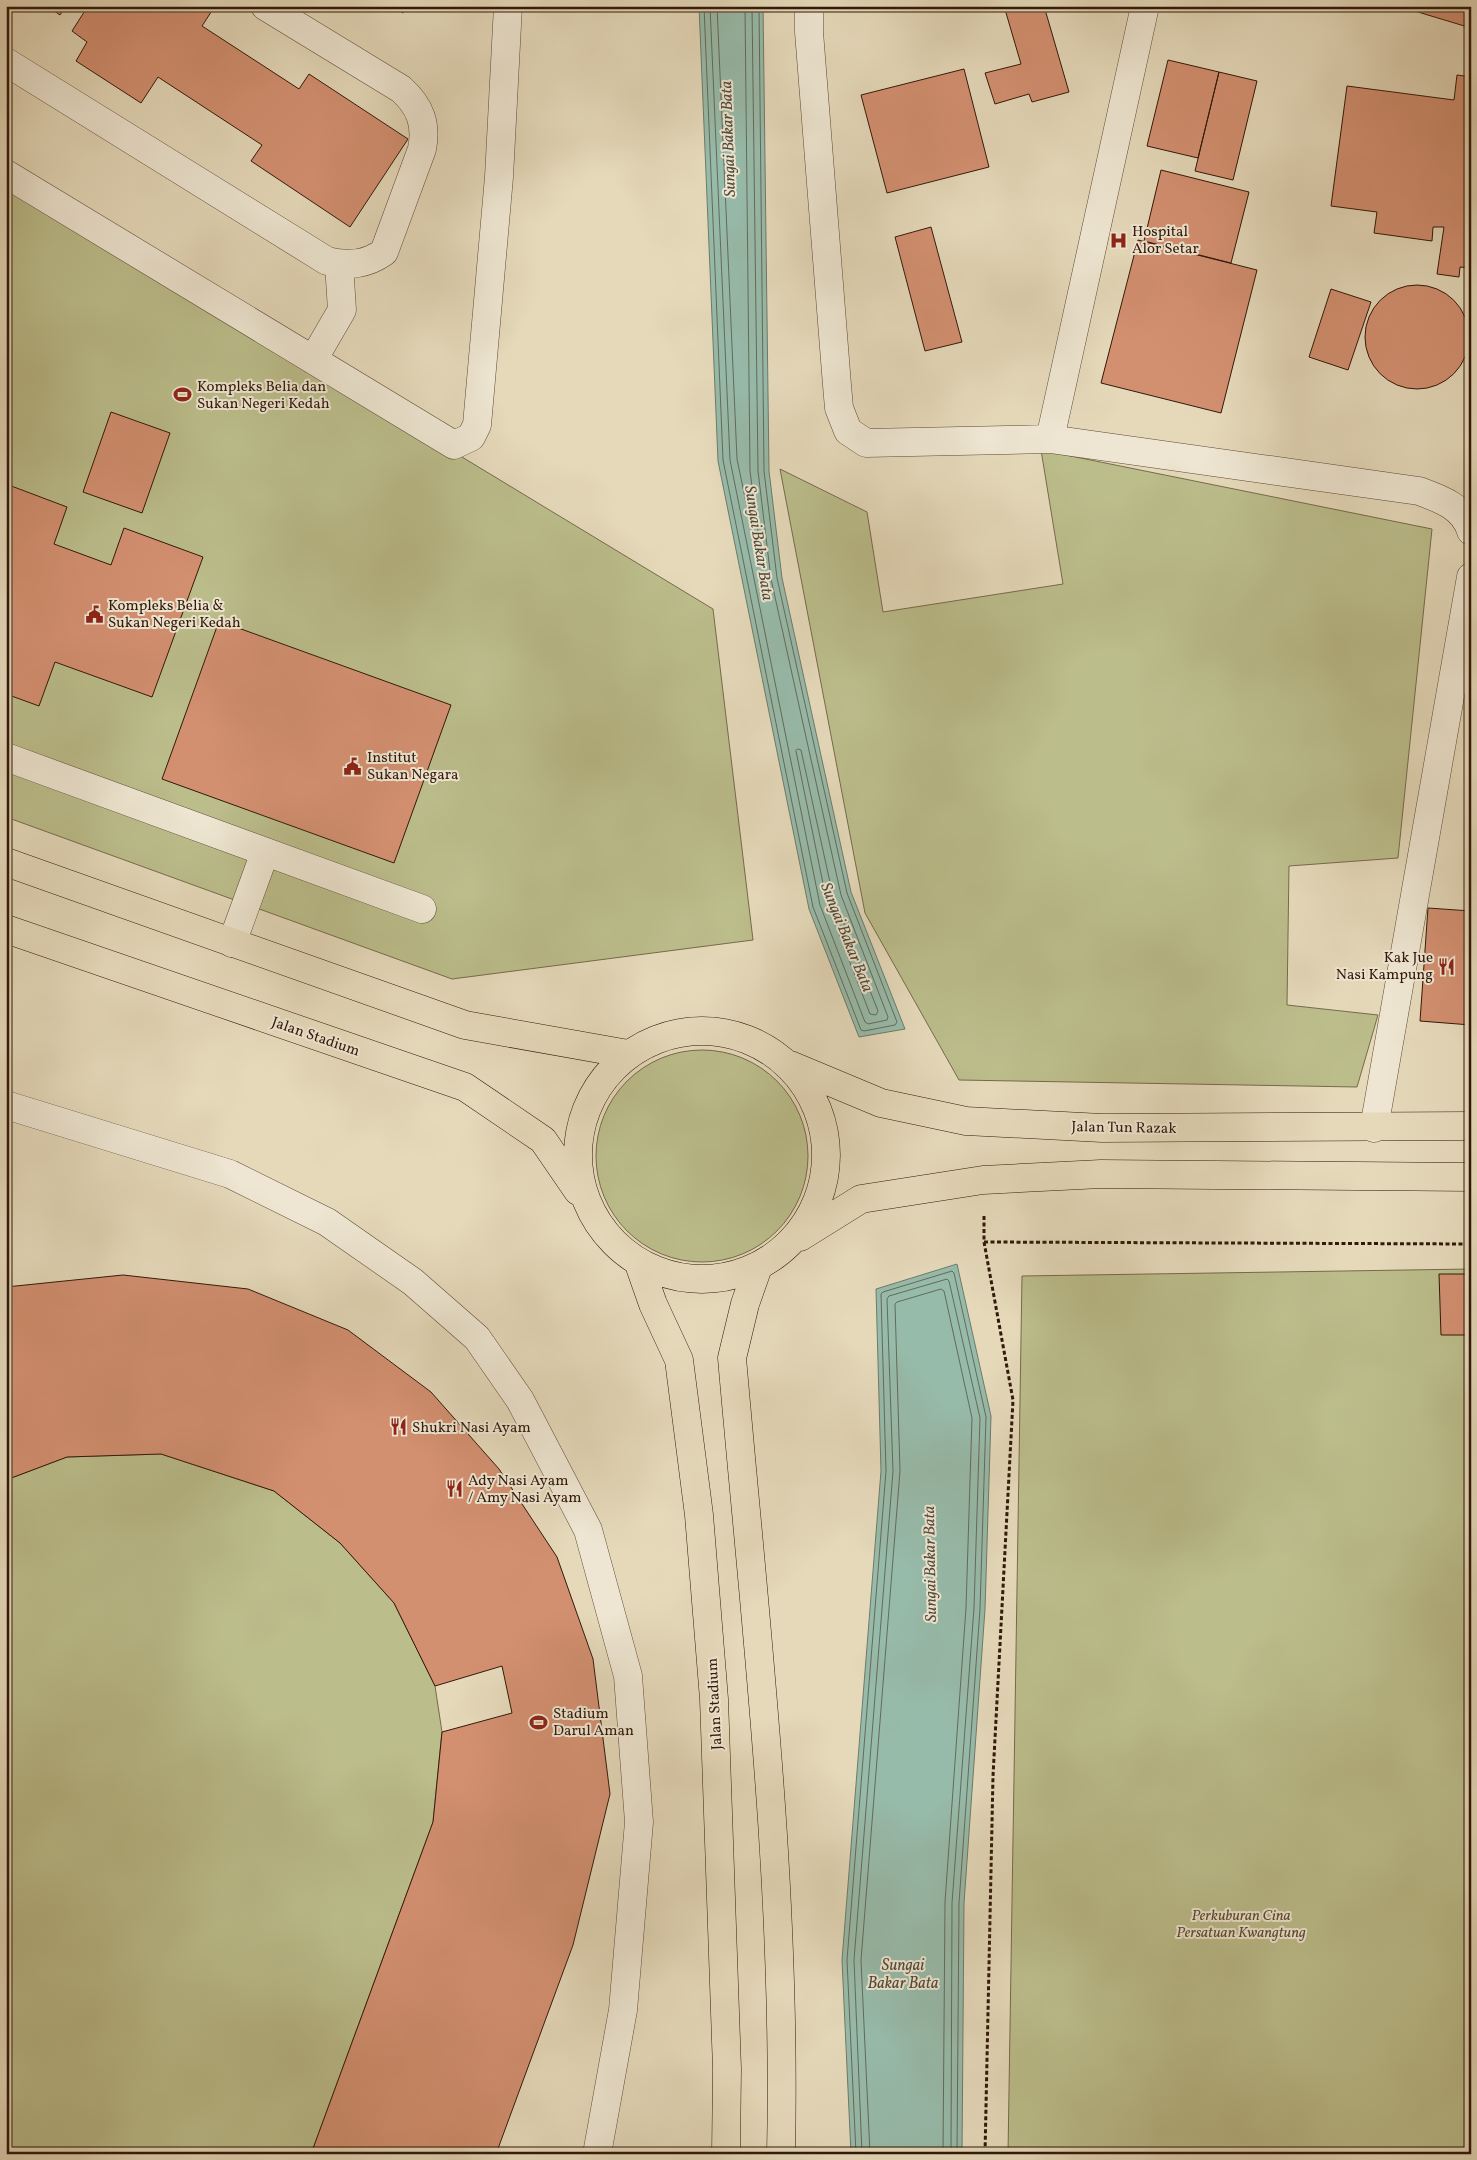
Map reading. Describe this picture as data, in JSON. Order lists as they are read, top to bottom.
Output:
{
  "streets": {
    "main road": ["Jalan Stadium", "Jalan Tun Razak"]
  },
  "water": ["Sungai Bakar Bata"],
  "parks": ["Perkuburan Cina Persatuan Kwangtung"],
  "places": {
    "hospital": ["Hospital Alor Setar"],
    "sports": ["Kompleks Belia dan Sukan Negeri Kedah", "Stadium Darul Aman"],
    "public building": ["Kompleks Belia & Sukan Negeri Kedah", "Institut Sukan Negara"],
    "restaurant": ["Kak Jue Nasi Kampung", "Shukri Nasi Ayam", "Ady Nasi Ayam / Amy Nasi Ayam"]
  }
}
